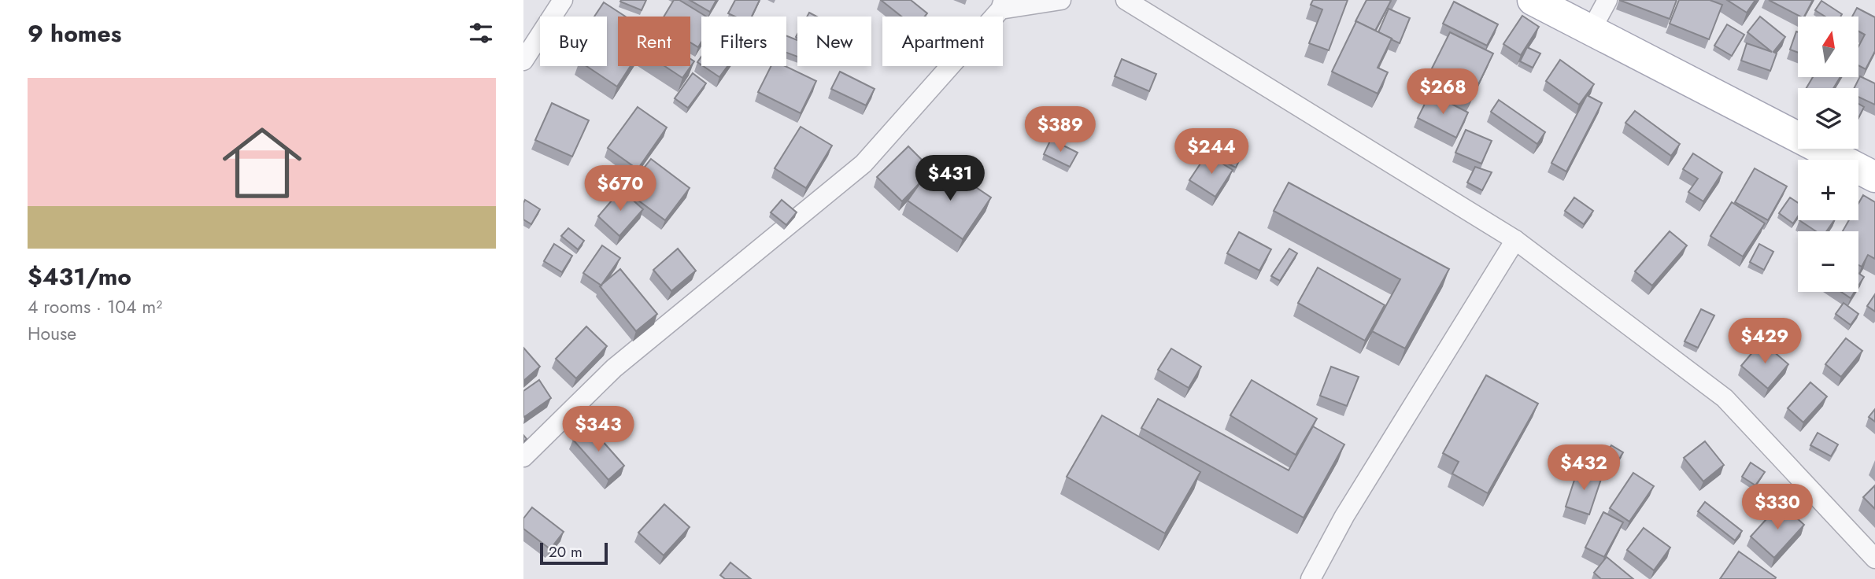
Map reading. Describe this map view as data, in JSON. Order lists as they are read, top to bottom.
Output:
{
  "scale_bar": "20 m",
  "north": "top",
  "page": {
    "heading": "9 homes",
    "map_buttons": ["+", "−"],
    "chip": [
      "Buy",
      "Rent",
      "Filters",
      "New",
      "Apartment"
    ],
    "list": [
      {
        "name": "$431/mo",
        "note": "4 rooms · 104 m² · House"
      }
    ],
    "price": [
      "$268",
      "$389",
      "$244",
      "$431",
      "$670",
      "$429",
      "$343",
      "$432",
      "$330"
    ],
    "scale": "20 m"
  }
}
